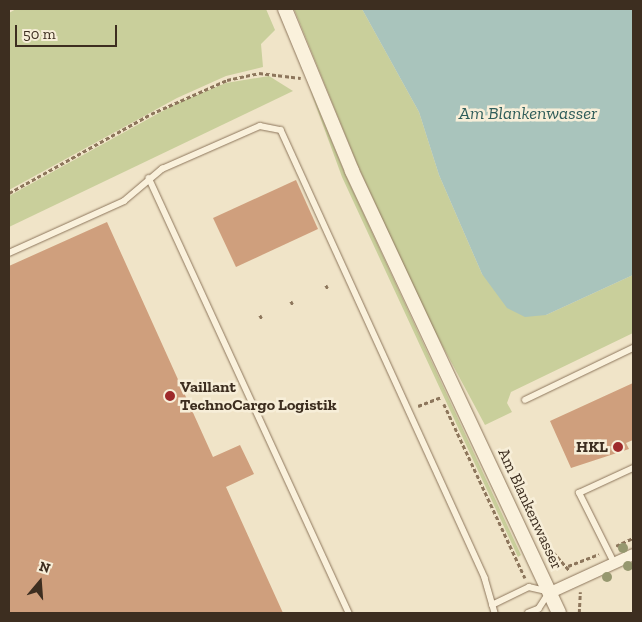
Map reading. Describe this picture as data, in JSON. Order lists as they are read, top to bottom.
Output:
{
  "streets": {
    "street": ["Am Blankenwasser"]
  },
  "water": ["Am Blankenwasser"],
  "places": ["Vaillant TechnoCargo Logistik", "HKL"],
  "scale_bar": "50 m",
  "north": "top"
}
